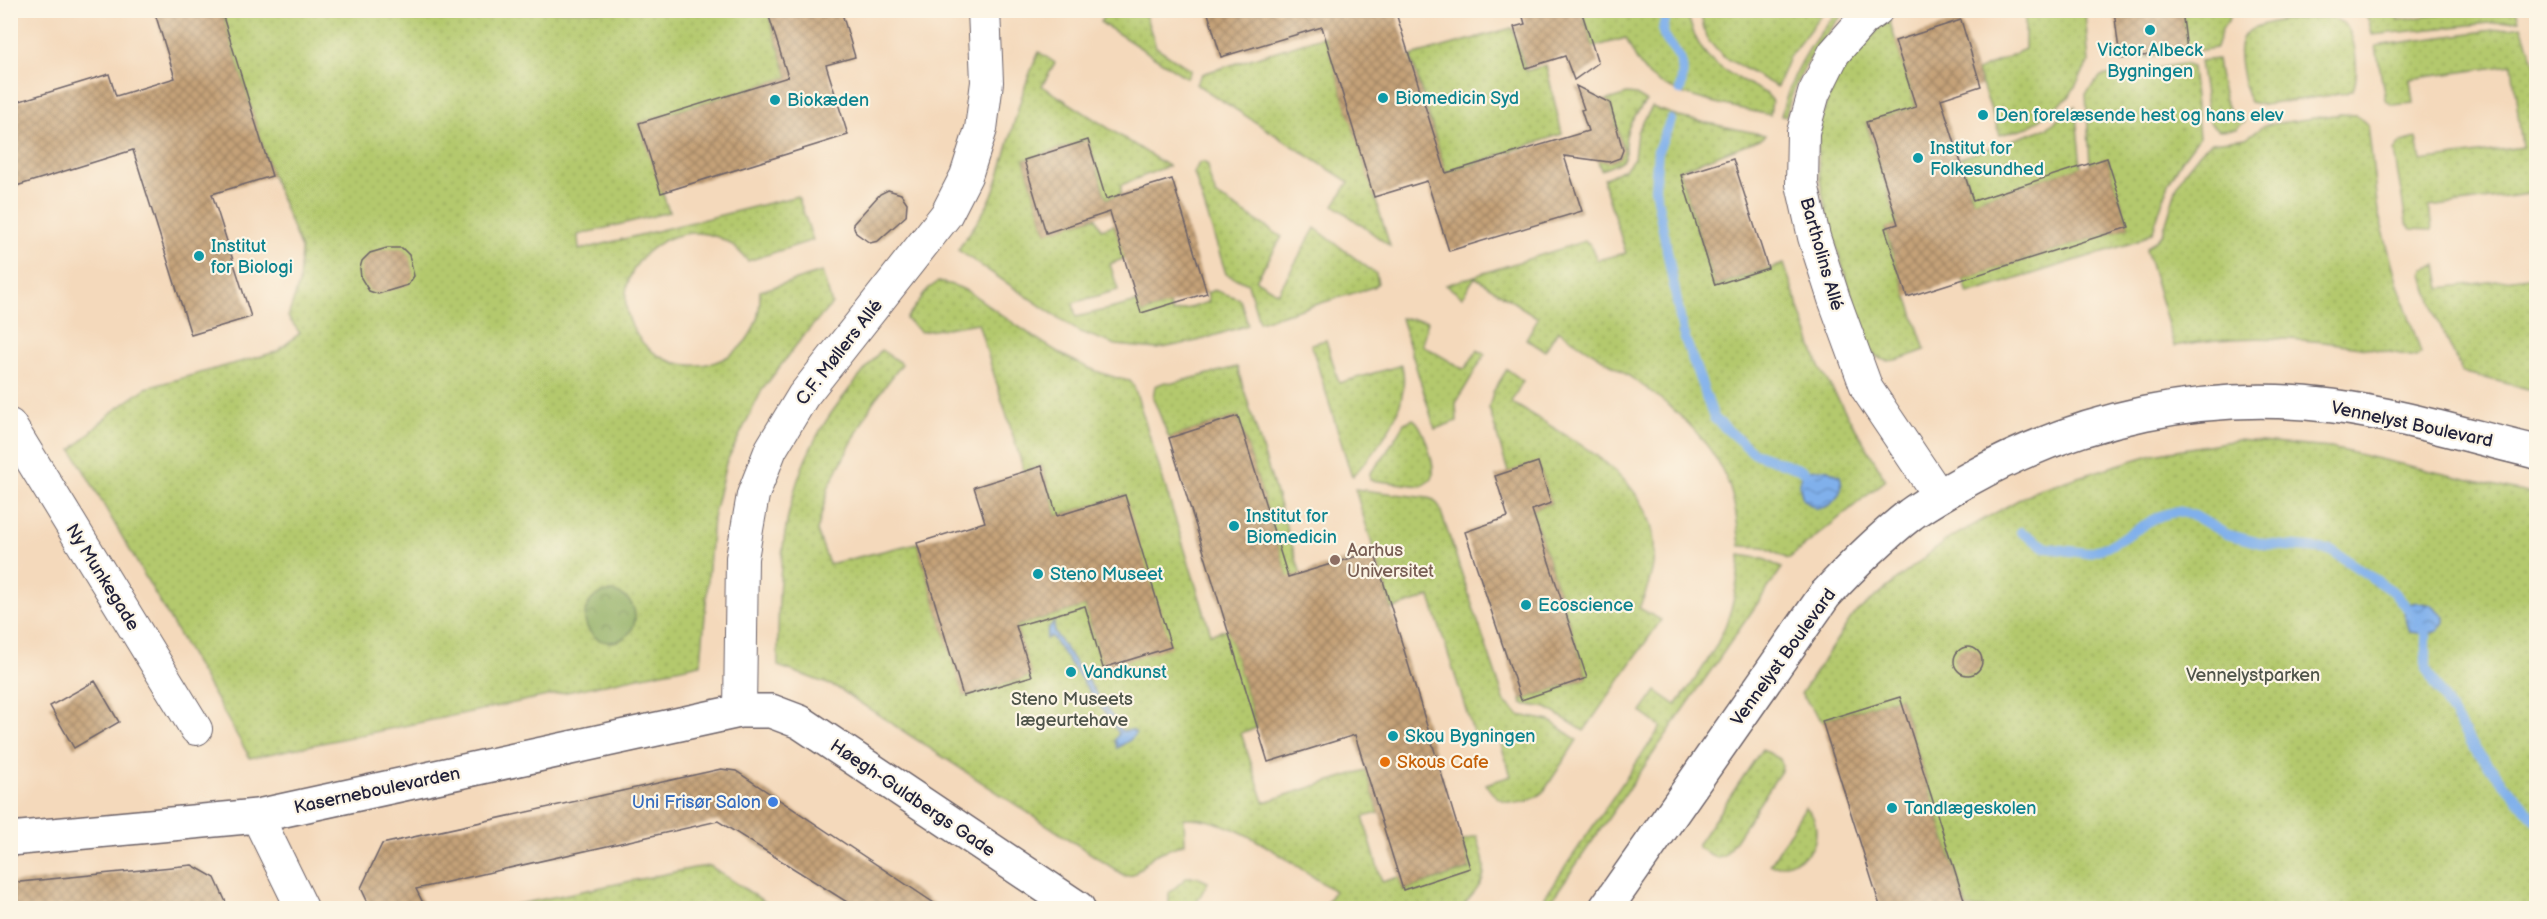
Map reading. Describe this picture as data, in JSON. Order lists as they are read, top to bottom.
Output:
{
  "streets": {
    "street": [
      "Bartholins Allé",
      "C.F. Møllers Allé",
      "Vennelyst Boulevard",
      "Ny Munkegade",
      "Kaserneboulevarden",
      "Høegh-Guldbergs Gade"
    ]
  },
  "crossings": [
    ["Bartholins Allé", "Vennelyst Boulevard"],
    ["C.F. Møllers Allé", "Kaserneboulevarden"],
    ["C.F. Møllers Allé", "Høegh-Guldbergs Gade"],
    ["Kaserneboulevarden", "Høegh-Guldbergs Gade"]
  ],
  "parks": ["Vennelystparken", "Steno Museets lægeurtehave"],
  "places": [
    "Victor Albeck Bygningen",
    "Biomedicin Syd",
    "Biokæden",
    "Den forelæsende hest og hans elev",
    "Institut for Folkesundhed",
    "Institut for Biologi",
    "Institut for Biomedicin",
    "Aarhus Universitet",
    "Steno Museet",
    "Ecoscience",
    "Vandkunst",
    "Skou Bygningen",
    "Skous Cafe",
    "Uni Frisør Salon",
    "Tandlægeskolen"
  ]
}
